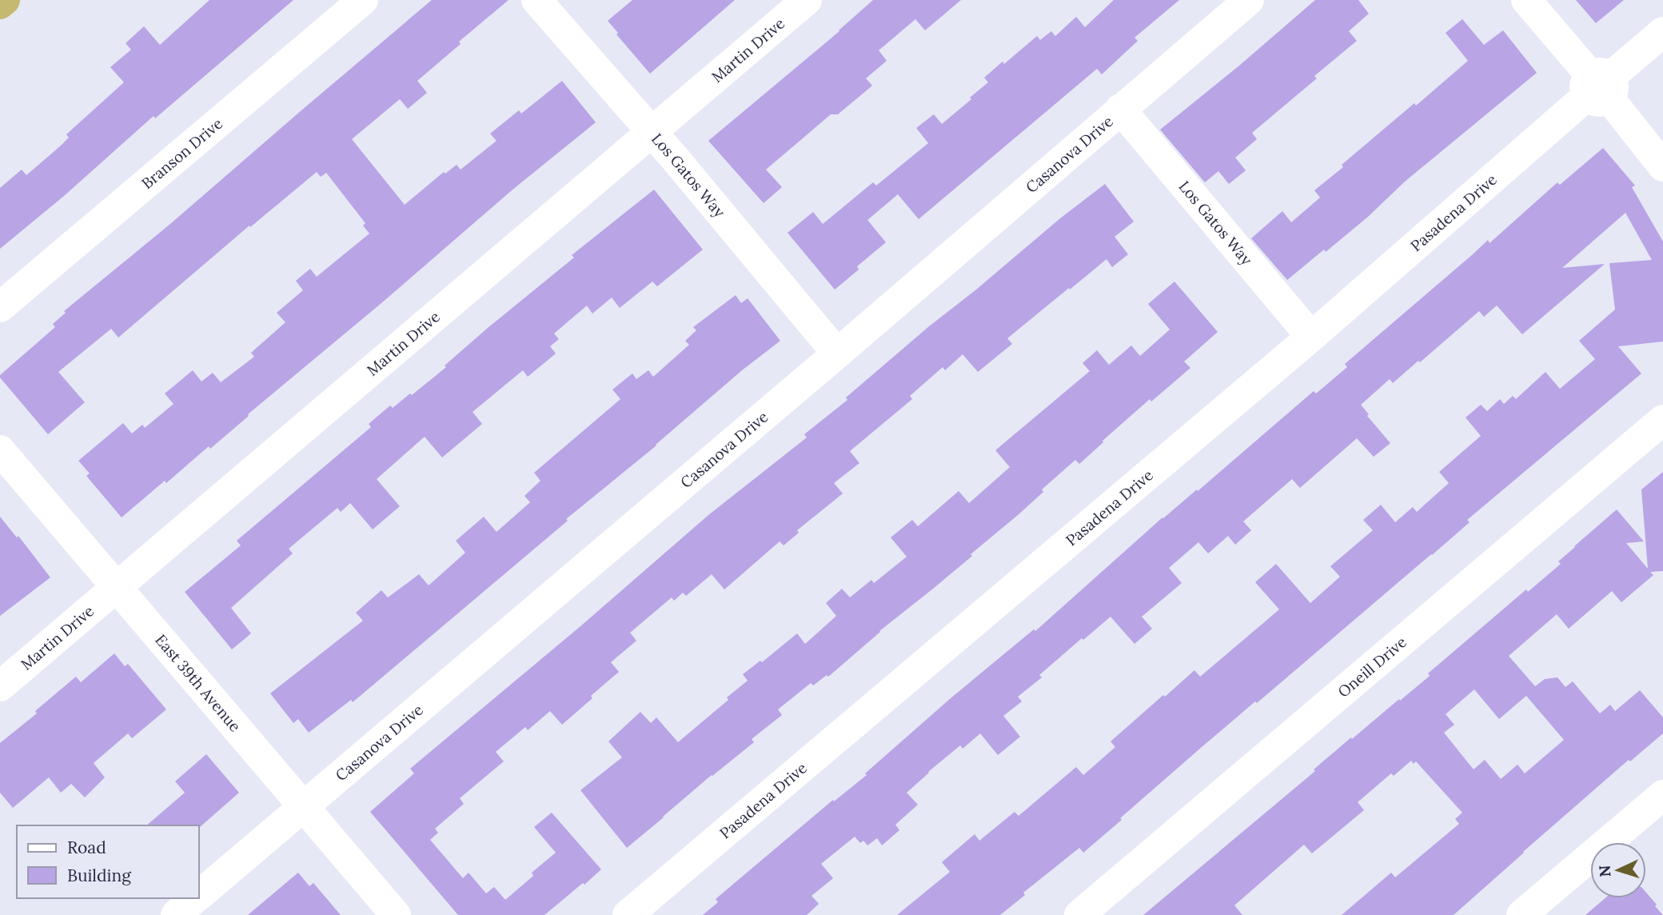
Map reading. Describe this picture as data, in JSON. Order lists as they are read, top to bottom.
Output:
{
  "streets": {
    "street": [
      "Martin Drive",
      "Branson Drive",
      "Casanova Drive",
      "Los Gatos Way",
      "Pasadena Drive",
      "Oneill Drive",
      "East 39th Avenue"
    ]
  },
  "crossings": [
    ["Martin Drive", "Los Gatos Way"],
    ["Martin Drive", "East 39th Avenue"],
    ["Casanova Drive", "Los Gatos Way"],
    ["Casanova Drive", "East 39th Avenue"],
    ["Los Gatos Way", "Pasadena Drive"]
  ],
  "legend": ["Road", "Building"],
  "north": "left"
}
